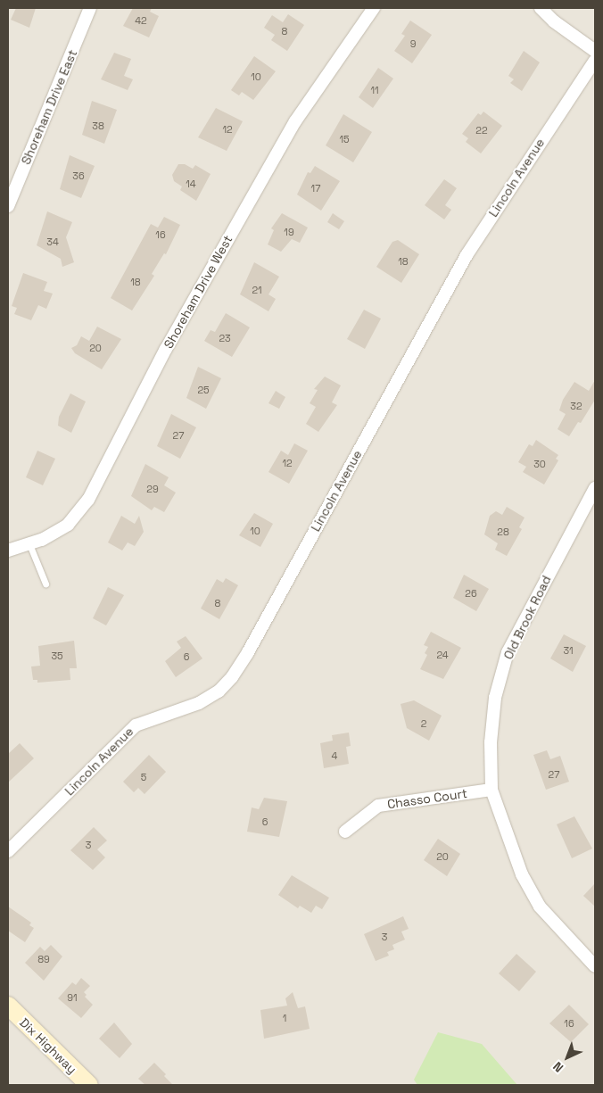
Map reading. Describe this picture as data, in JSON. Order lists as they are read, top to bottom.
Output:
{
  "streets": {
    "street": [
      "Shoreham Drive East",
      "Lincoln Avenue",
      "Shoreham Drive West",
      "Old Brook Road",
      "Chasso Court",
      "Dix Highway"
    ]
  },
  "crossings": [
    ["Old Brook Road", "Chasso Court"]
  ],
  "house_numbers": [
    "42",
    "8",
    "9",
    "10",
    "11",
    "38",
    "12",
    "22",
    "15",
    "36",
    "14",
    "17",
    "19",
    "16",
    "34",
    "18",
    "18",
    "21",
    "23",
    "20",
    "25",
    "32",
    "27",
    "12",
    "30",
    "29",
    "10",
    "28",
    "26",
    "8",
    "31",
    "24",
    "35",
    "6",
    "2",
    "4",
    "27",
    "5",
    "6",
    "3",
    "20",
    "3",
    "89",
    "91",
    "1",
    "16"
  ],
  "north": "bottom left"
}
